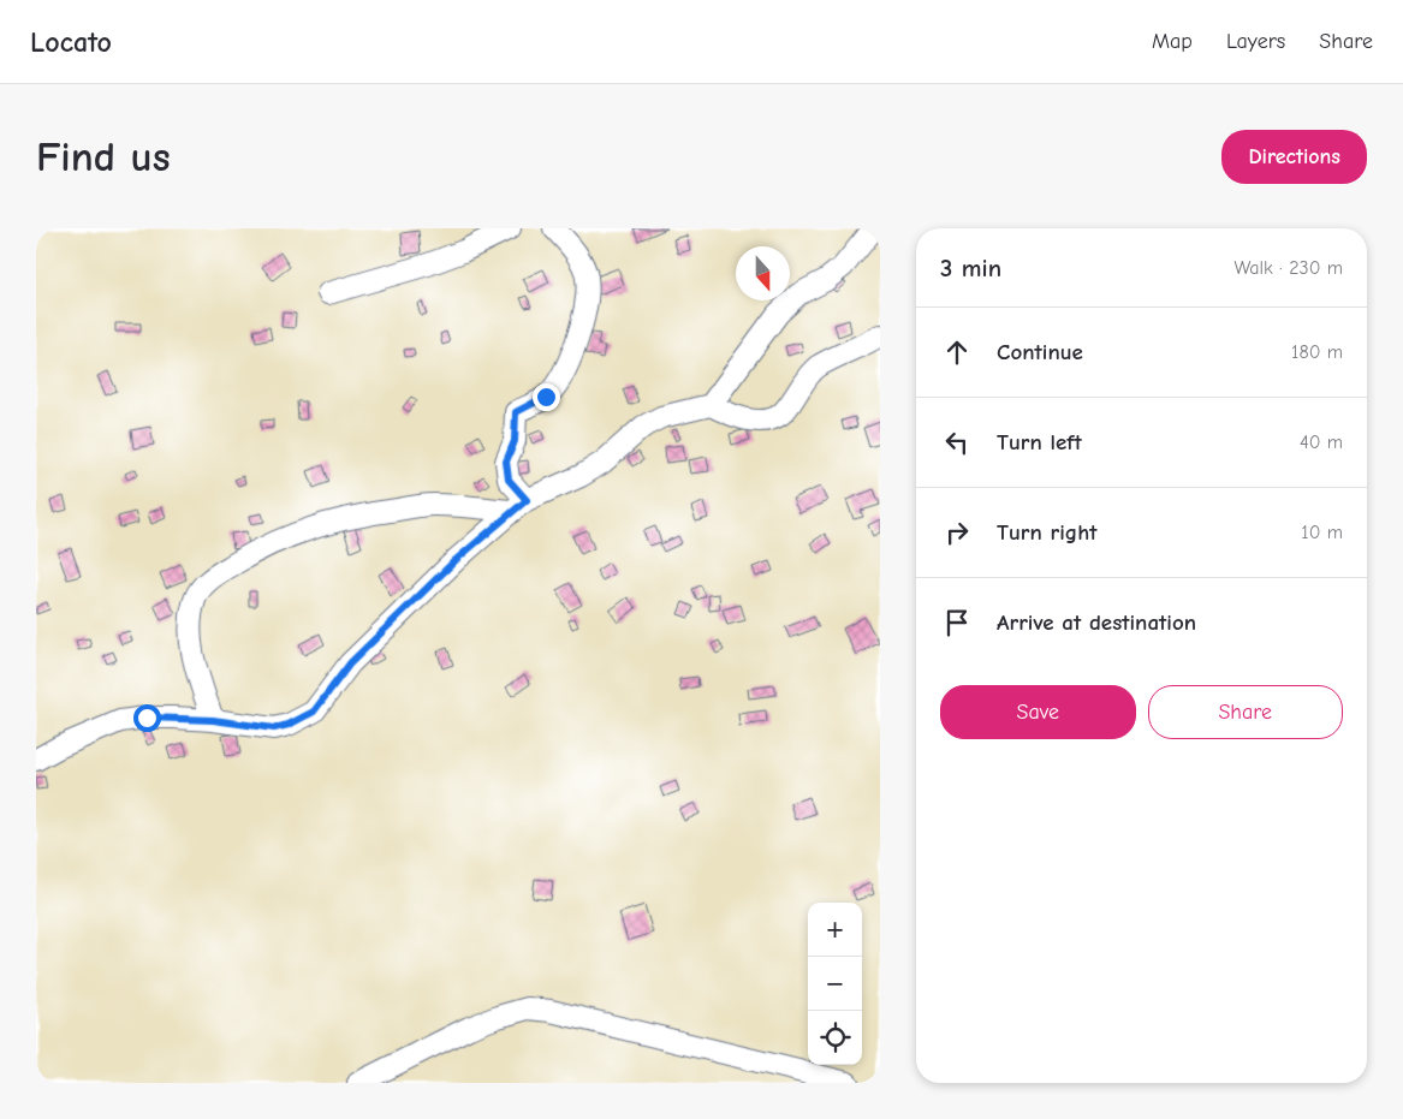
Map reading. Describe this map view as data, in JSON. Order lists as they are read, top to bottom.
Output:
{
  "north": "bottom",
  "page": {
    "header": "Locato",
    "nav": ["Map", "Layers", "Share"],
    "buttons": [
      "Directions",
      ["Save", "Share"]
    ],
    "title": "Find us",
    "heading": ["3 min", "Walk · 230 m"],
    "list": [
      ["Continue", "180 m"],
      ["Turn left", "40 m"],
      ["Turn right", "10 m"],
      "Arrive at destination"
    ],
    "map_buttons": ["+", "−"]
  }
}
